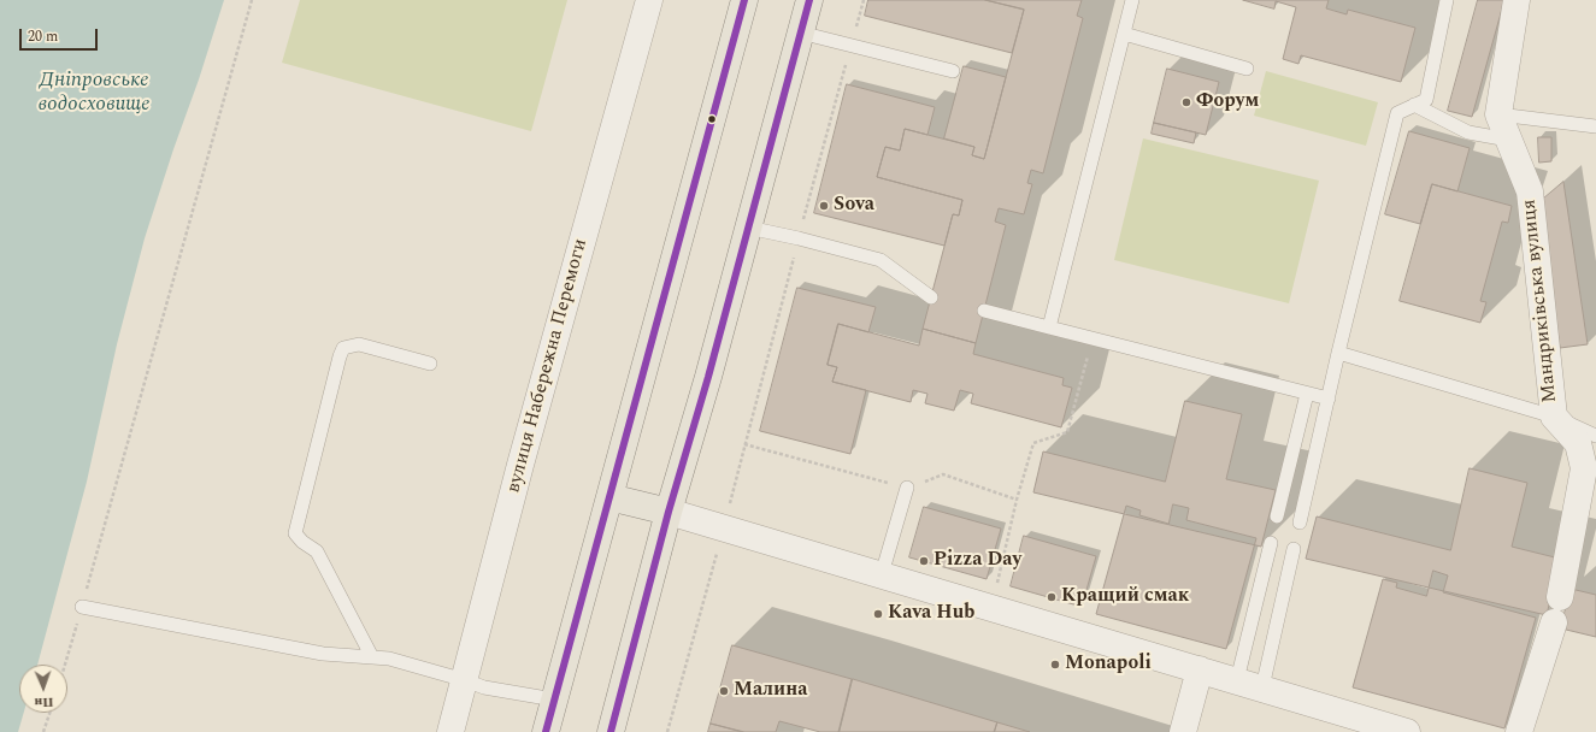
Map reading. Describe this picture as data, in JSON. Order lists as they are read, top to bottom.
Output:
{
  "streets": {
    "street": ["Мандриківська вулиця", "вулиця Набережна Перемоги"]
  },
  "water": ["Дніпровське водосховище"],
  "places": [
    "Форум",
    "Sova",
    "Pizza Day",
    "Кращий смак",
    "Kava Hub",
    "Monapoli",
    "Малина"
  ],
  "scale_bar": "20 m",
  "north": "bottom"
}
